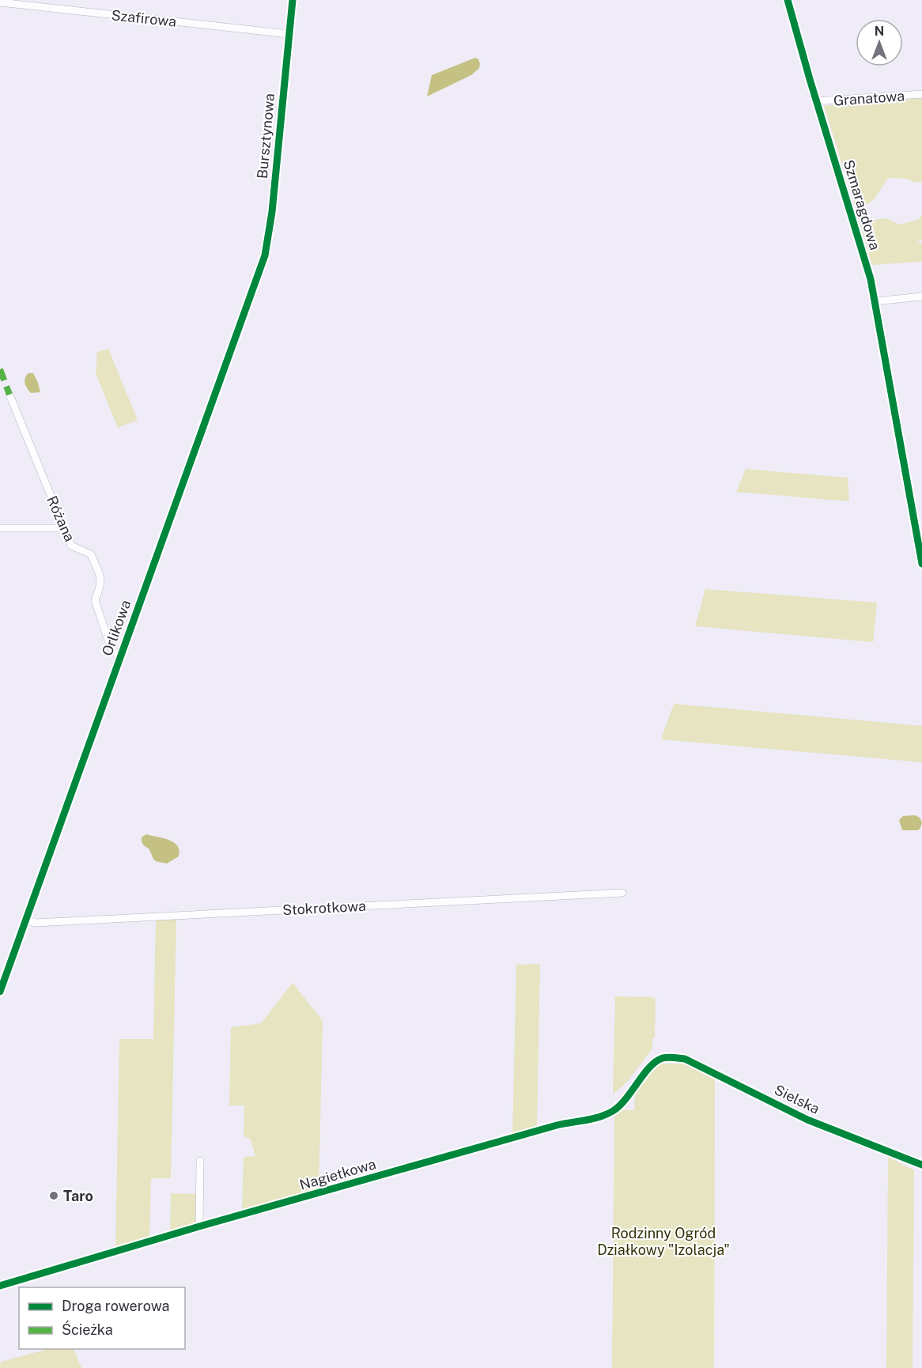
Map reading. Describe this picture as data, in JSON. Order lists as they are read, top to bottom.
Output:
{
  "streets": {
    "street": [
      "Szafirowa",
      "Granatowa",
      "Bursztynowa",
      "Szmaragdowa",
      "Różana",
      "Orlikowa",
      "Stokrotkowa",
      "Sielska",
      "Nagietkowa"
    ]
  },
  "crossings": [
    ["Szafirowa", "Bursztynowa"],
    ["Granatowa", "Szmaragdowa"],
    ["Bursztynowa", "Orlikowa"],
    ["Różana", "Orlikowa"],
    ["Orlikowa", "Stokrotkowa"],
    ["Sielska", "Nagietkowa"]
  ],
  "parks": ["Rodzinny Ogród Działkowy \"Izolacja\""],
  "places": ["Taro"],
  "legend": ["Droga rowerowa", "Ścieżka"],
  "north": "top"
}
